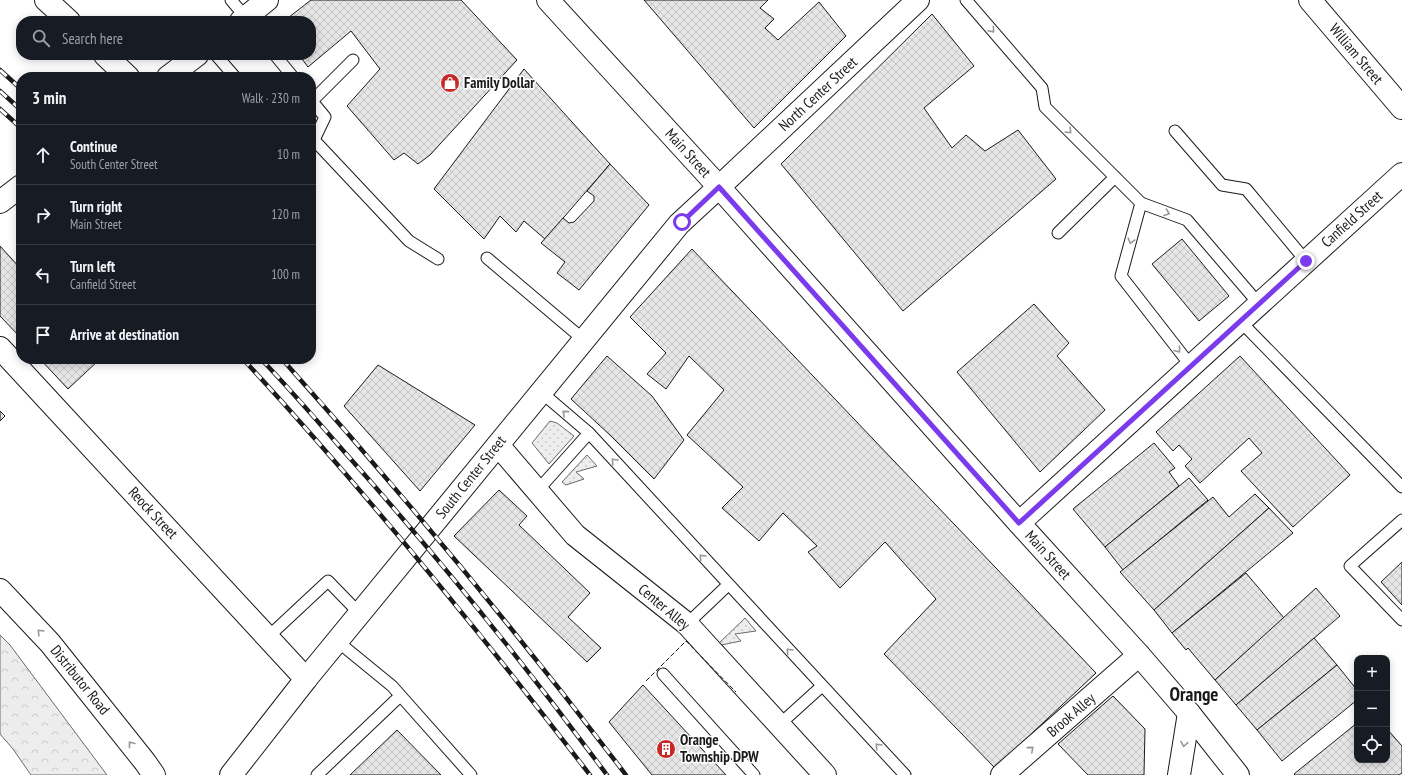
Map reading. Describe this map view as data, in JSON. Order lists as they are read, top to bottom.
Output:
{
  "streets": {
    "street": [
      "William Street",
      "North Center Street",
      "Main Street",
      "Canfield Street",
      "South Center Street",
      "Reock Street",
      "Center Alley",
      "Distributor Road",
      "Brook Alley"
    ]
  },
  "crossings": [
    ["North Center Street", "Main Street"],
    ["North Center Street", "South Center Street"],
    ["Main Street", "Canfield Street"],
    ["Main Street", "South Center Street"],
    ["Main Street", "Brook Alley"],
    ["South Center Street", "Reock Street"],
    ["South Center Street", "Center Alley"]
  ],
  "one_way": ["Distributor Road", "Brook Alley"],
  "districts": ["Orange"],
  "places": {
    "shop": ["Family Dollar"],
    "building": ["Orange Township DPW"]
  },
  "page": {
    "search": "Search here",
    "heading": ["3 min", "Walk · 230 m"],
    "list": [
      ["Continue", "South Center Street", "10 m"],
      ["Turn right", "Main Street", "120 m"],
      ["Turn left", "Canfield Street", "100 m"],
      "Arrive at destination"
    ],
    "map_buttons": ["+", "−"]
  }
}
